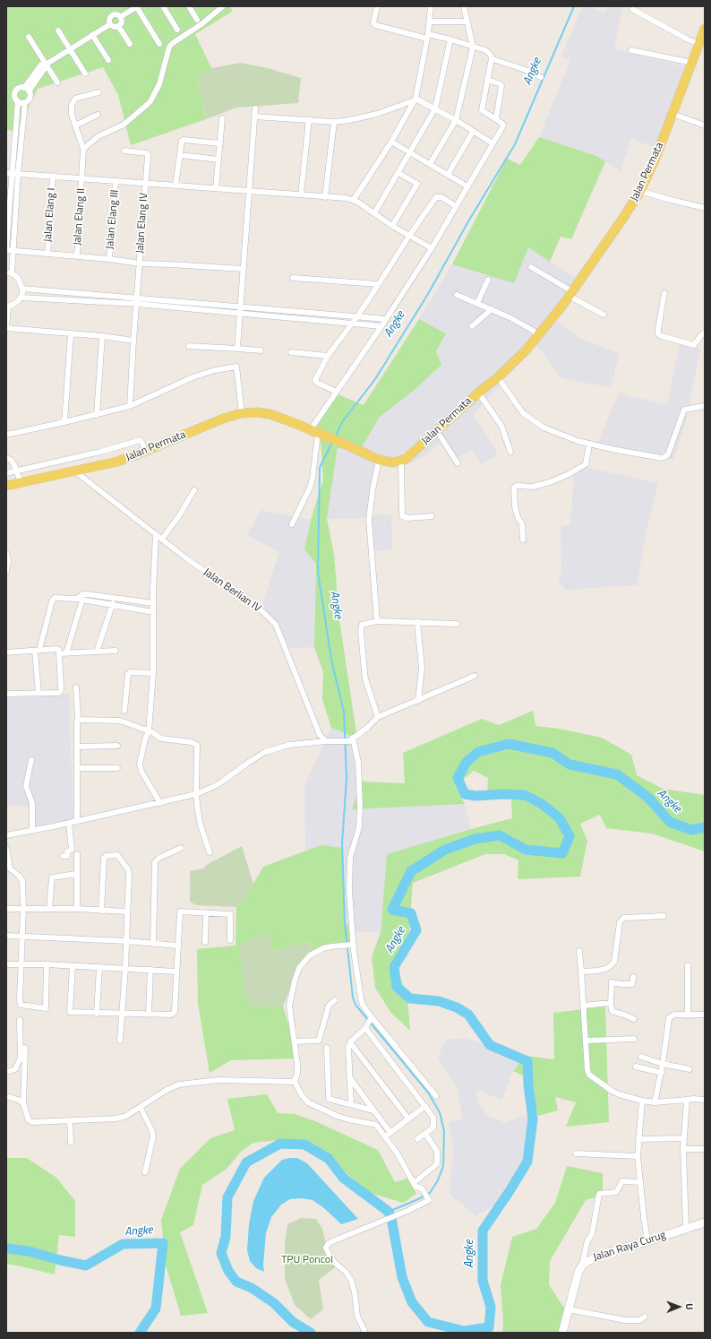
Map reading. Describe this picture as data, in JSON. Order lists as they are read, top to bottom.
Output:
{
  "streets": {
    "main road": ["Jalan Permata", "Jalan Raya Curug"],
    "street": [
      "Jalan Elang I",
      "Jalan Elang II",
      "Jalan Elang III",
      "Jalan Elang IV",
      "Jalan Berlian IV"
    ]
  },
  "crossings": [
    ["Jalan Permata", "Jalan Berlian IV"]
  ],
  "water": ["Angke"],
  "parks": ["TPU Poncol"],
  "north": "right"
}
